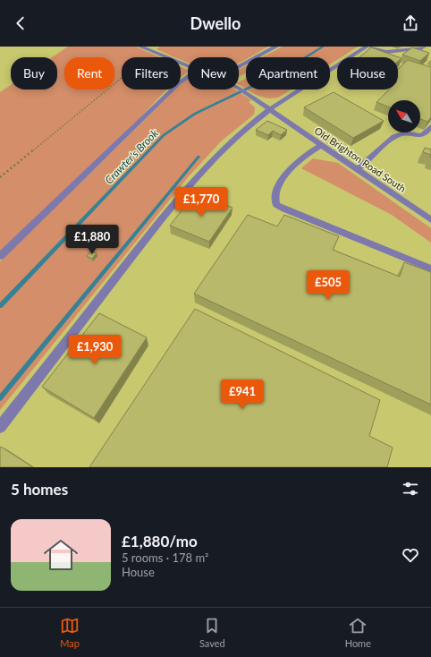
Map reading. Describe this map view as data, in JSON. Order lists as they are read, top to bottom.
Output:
{
  "streets": {
    "street": ["Old Brighton Road South"]
  },
  "water": ["Crawter's Brook"],
  "north": "top left",
  "page": {
    "header": "Dwello",
    "chip": [
      "Buy",
      "Rent",
      "Filters",
      "New",
      "Apartment",
      "House"
    ],
    "price": [
      "£1,770",
      "£1,880",
      "£505",
      "£1,930",
      "£941"
    ],
    "heading": "5 homes",
    "list": [
      {
        "name": "£1,880/mo",
        "note": "5 rooms · 178 m² · House"
      }
    ],
    "tabs": ["Map", "Saved", "Home"]
  }
}
